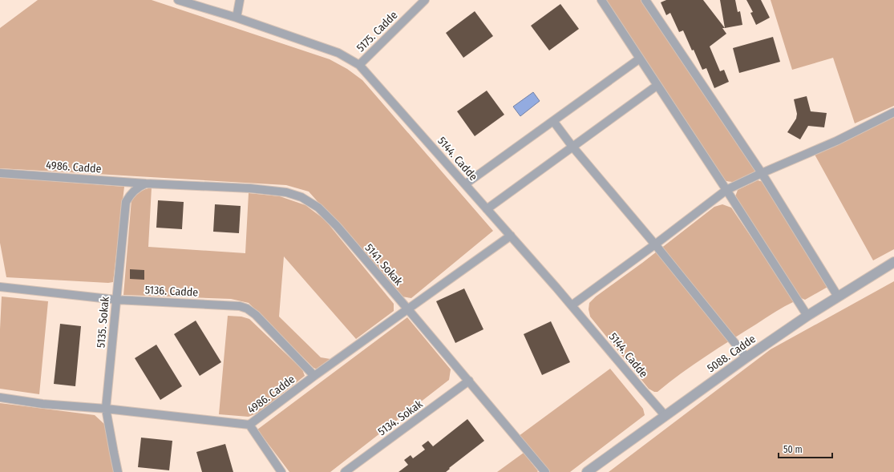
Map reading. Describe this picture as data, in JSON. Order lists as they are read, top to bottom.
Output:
{
  "streets": {
    "street": [
      "5175. Cadde",
      "5144. Cadde",
      "4986. Cadde",
      "5141. Sokak",
      "5136. Cadde",
      "5135. Sokak",
      "5088. Cadde",
      "5134. Sokak"
    ]
  },
  "crossings": [
    ["5175. Cadde", "5144. Cadde"],
    ["5144. Cadde", "4986. Cadde"],
    ["5144. Cadde", "5088. Cadde"],
    ["4986. Cadde", "5141. Sokak"],
    ["4986. Cadde", "5136. Cadde"],
    ["4986. Cadde", "5135. Sokak"],
    ["5141. Sokak", "5135. Sokak"],
    ["5141. Sokak", "5134. Sokak"],
    ["5136. Cadde", "5135. Sokak"]
  ],
  "scale_bar": "50 m"
}
